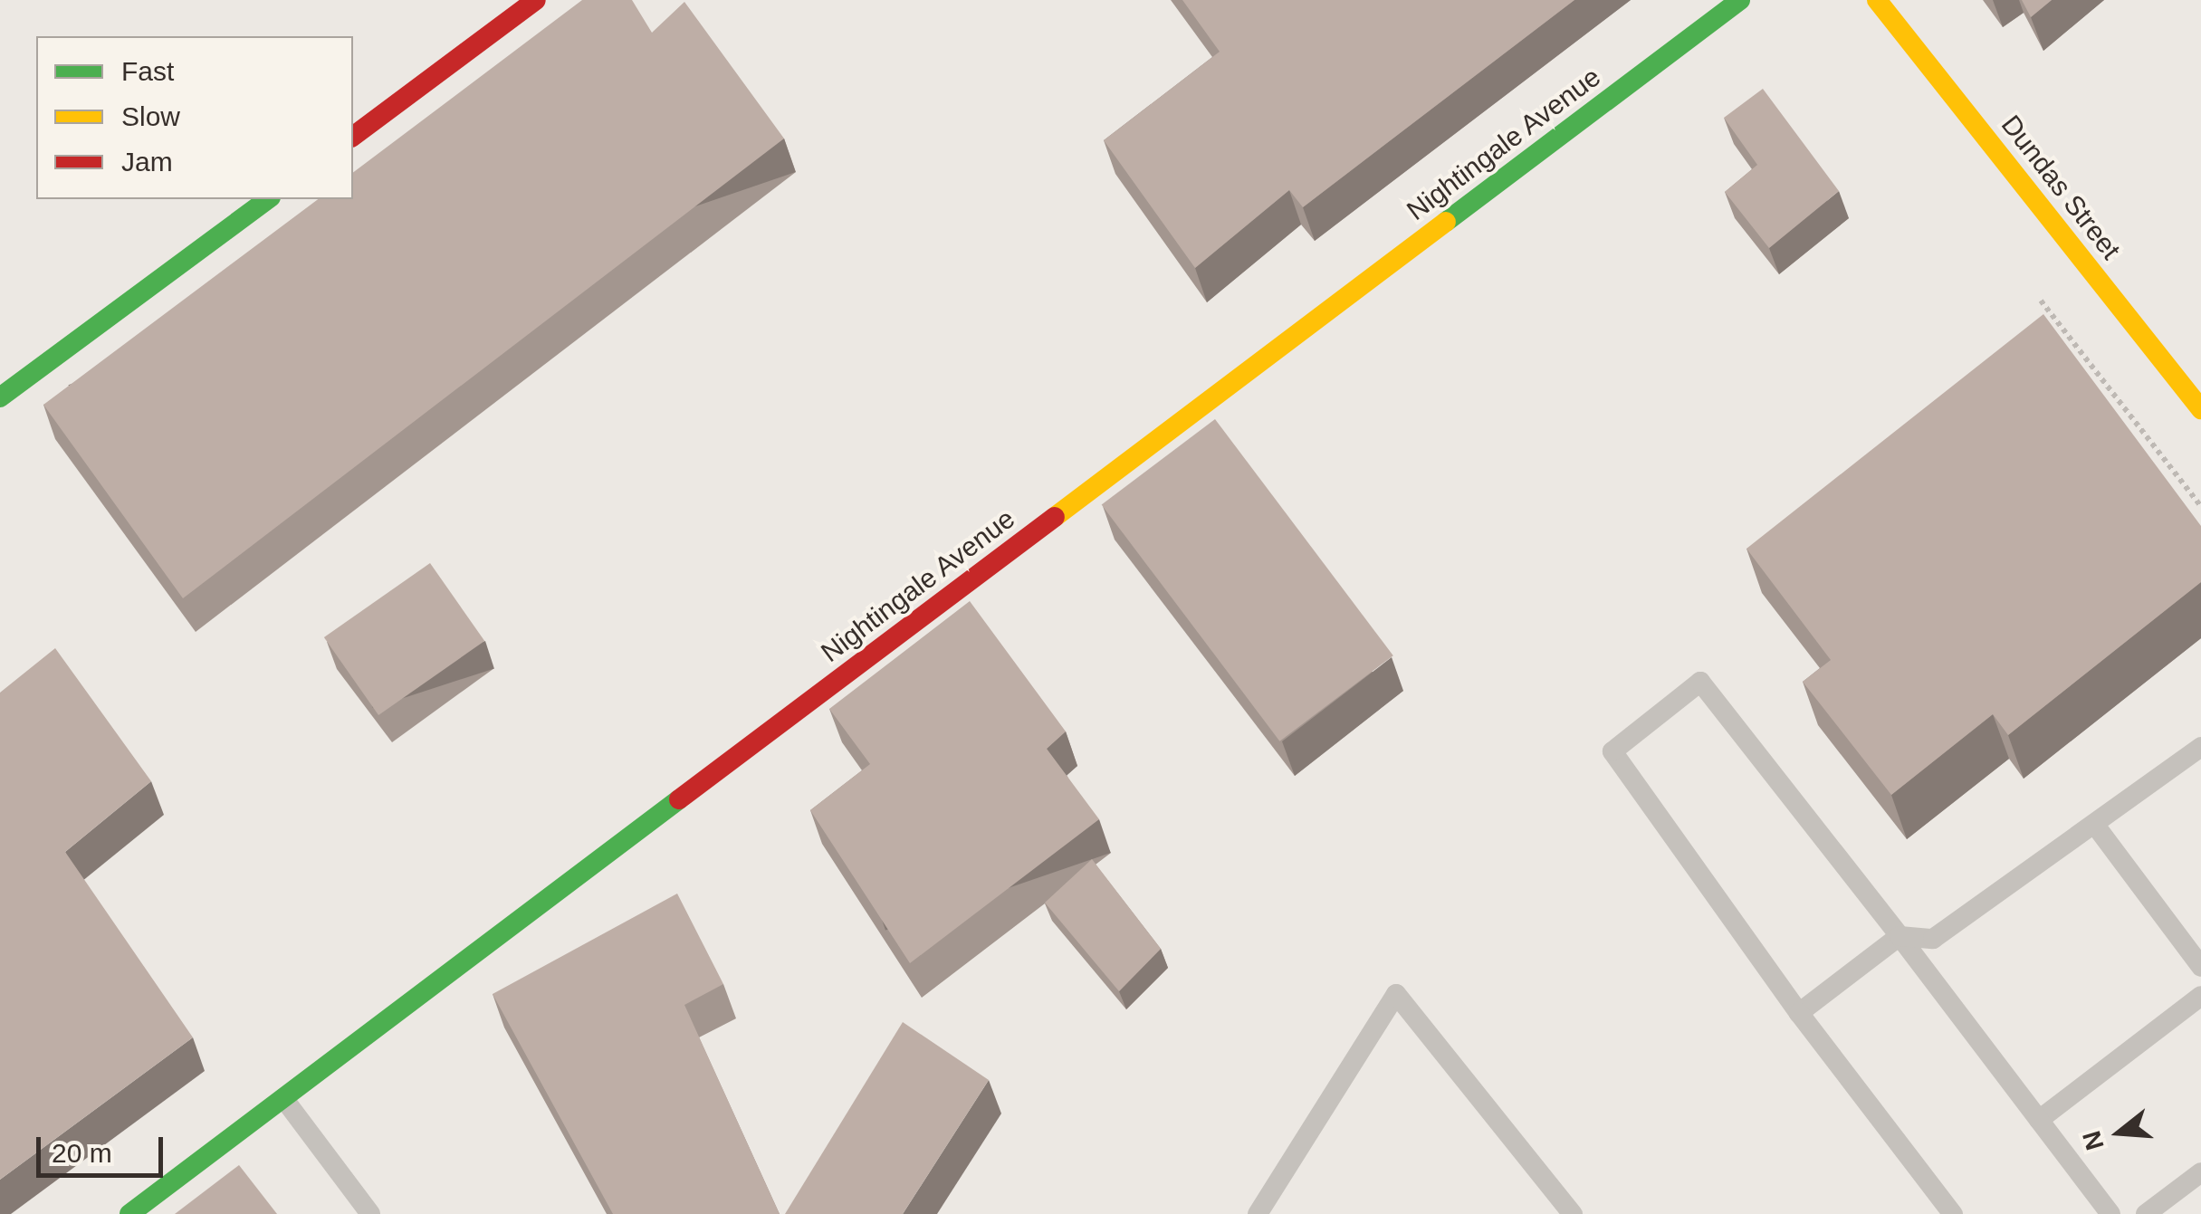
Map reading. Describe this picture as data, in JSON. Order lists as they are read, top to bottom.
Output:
{
  "streets": {
    "street": ["Nightingale Avenue", "Dundas Street"]
  },
  "legend": ["Fast", "Slow", "Jam"],
  "scale_bar": "20 m",
  "north": "left"
}
